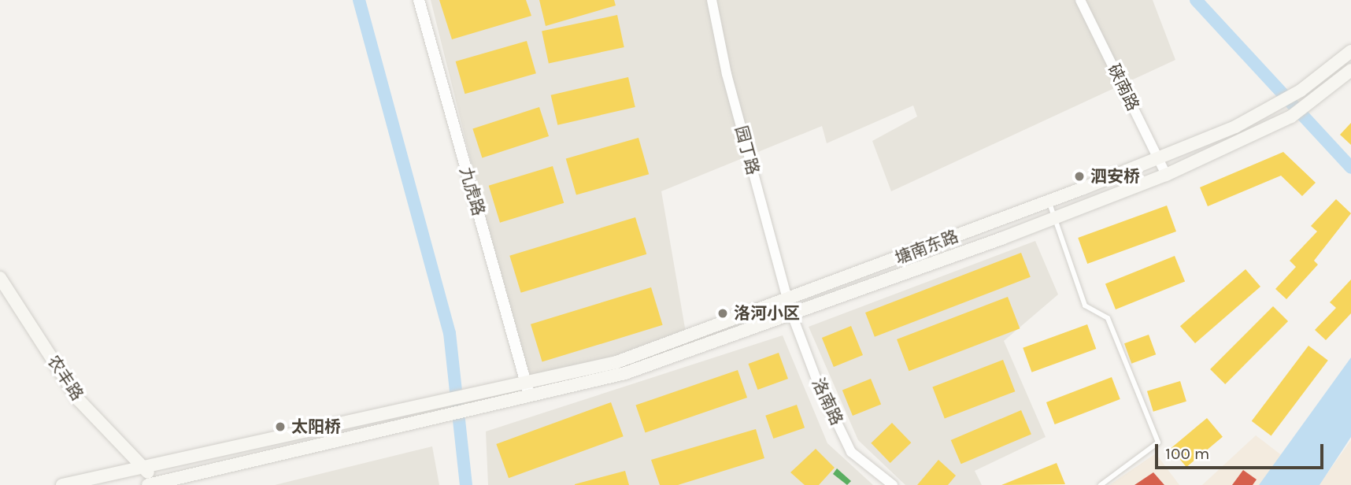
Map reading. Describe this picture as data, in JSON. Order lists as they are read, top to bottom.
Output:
{
  "streets": {
    "main road": ["塘南东路", "农丰路"],
    "street": [
      "硖南路",
      "园丁路",
      "九虎路",
      "洛南路"
    ]
  },
  "crossings": [
    ["硖南路", "塘南东路"],
    ["园丁路", "塘南东路"],
    ["园丁路", "洛南路"],
    ["九虎路", "塘南东路"],
    ["塘南东路", "农丰路"],
    ["塘南东路", "洛南路"]
  ],
  "places": ["泗安桥", "洛河小区", "太阳桥"],
  "scale_bar": "100 m"
}
